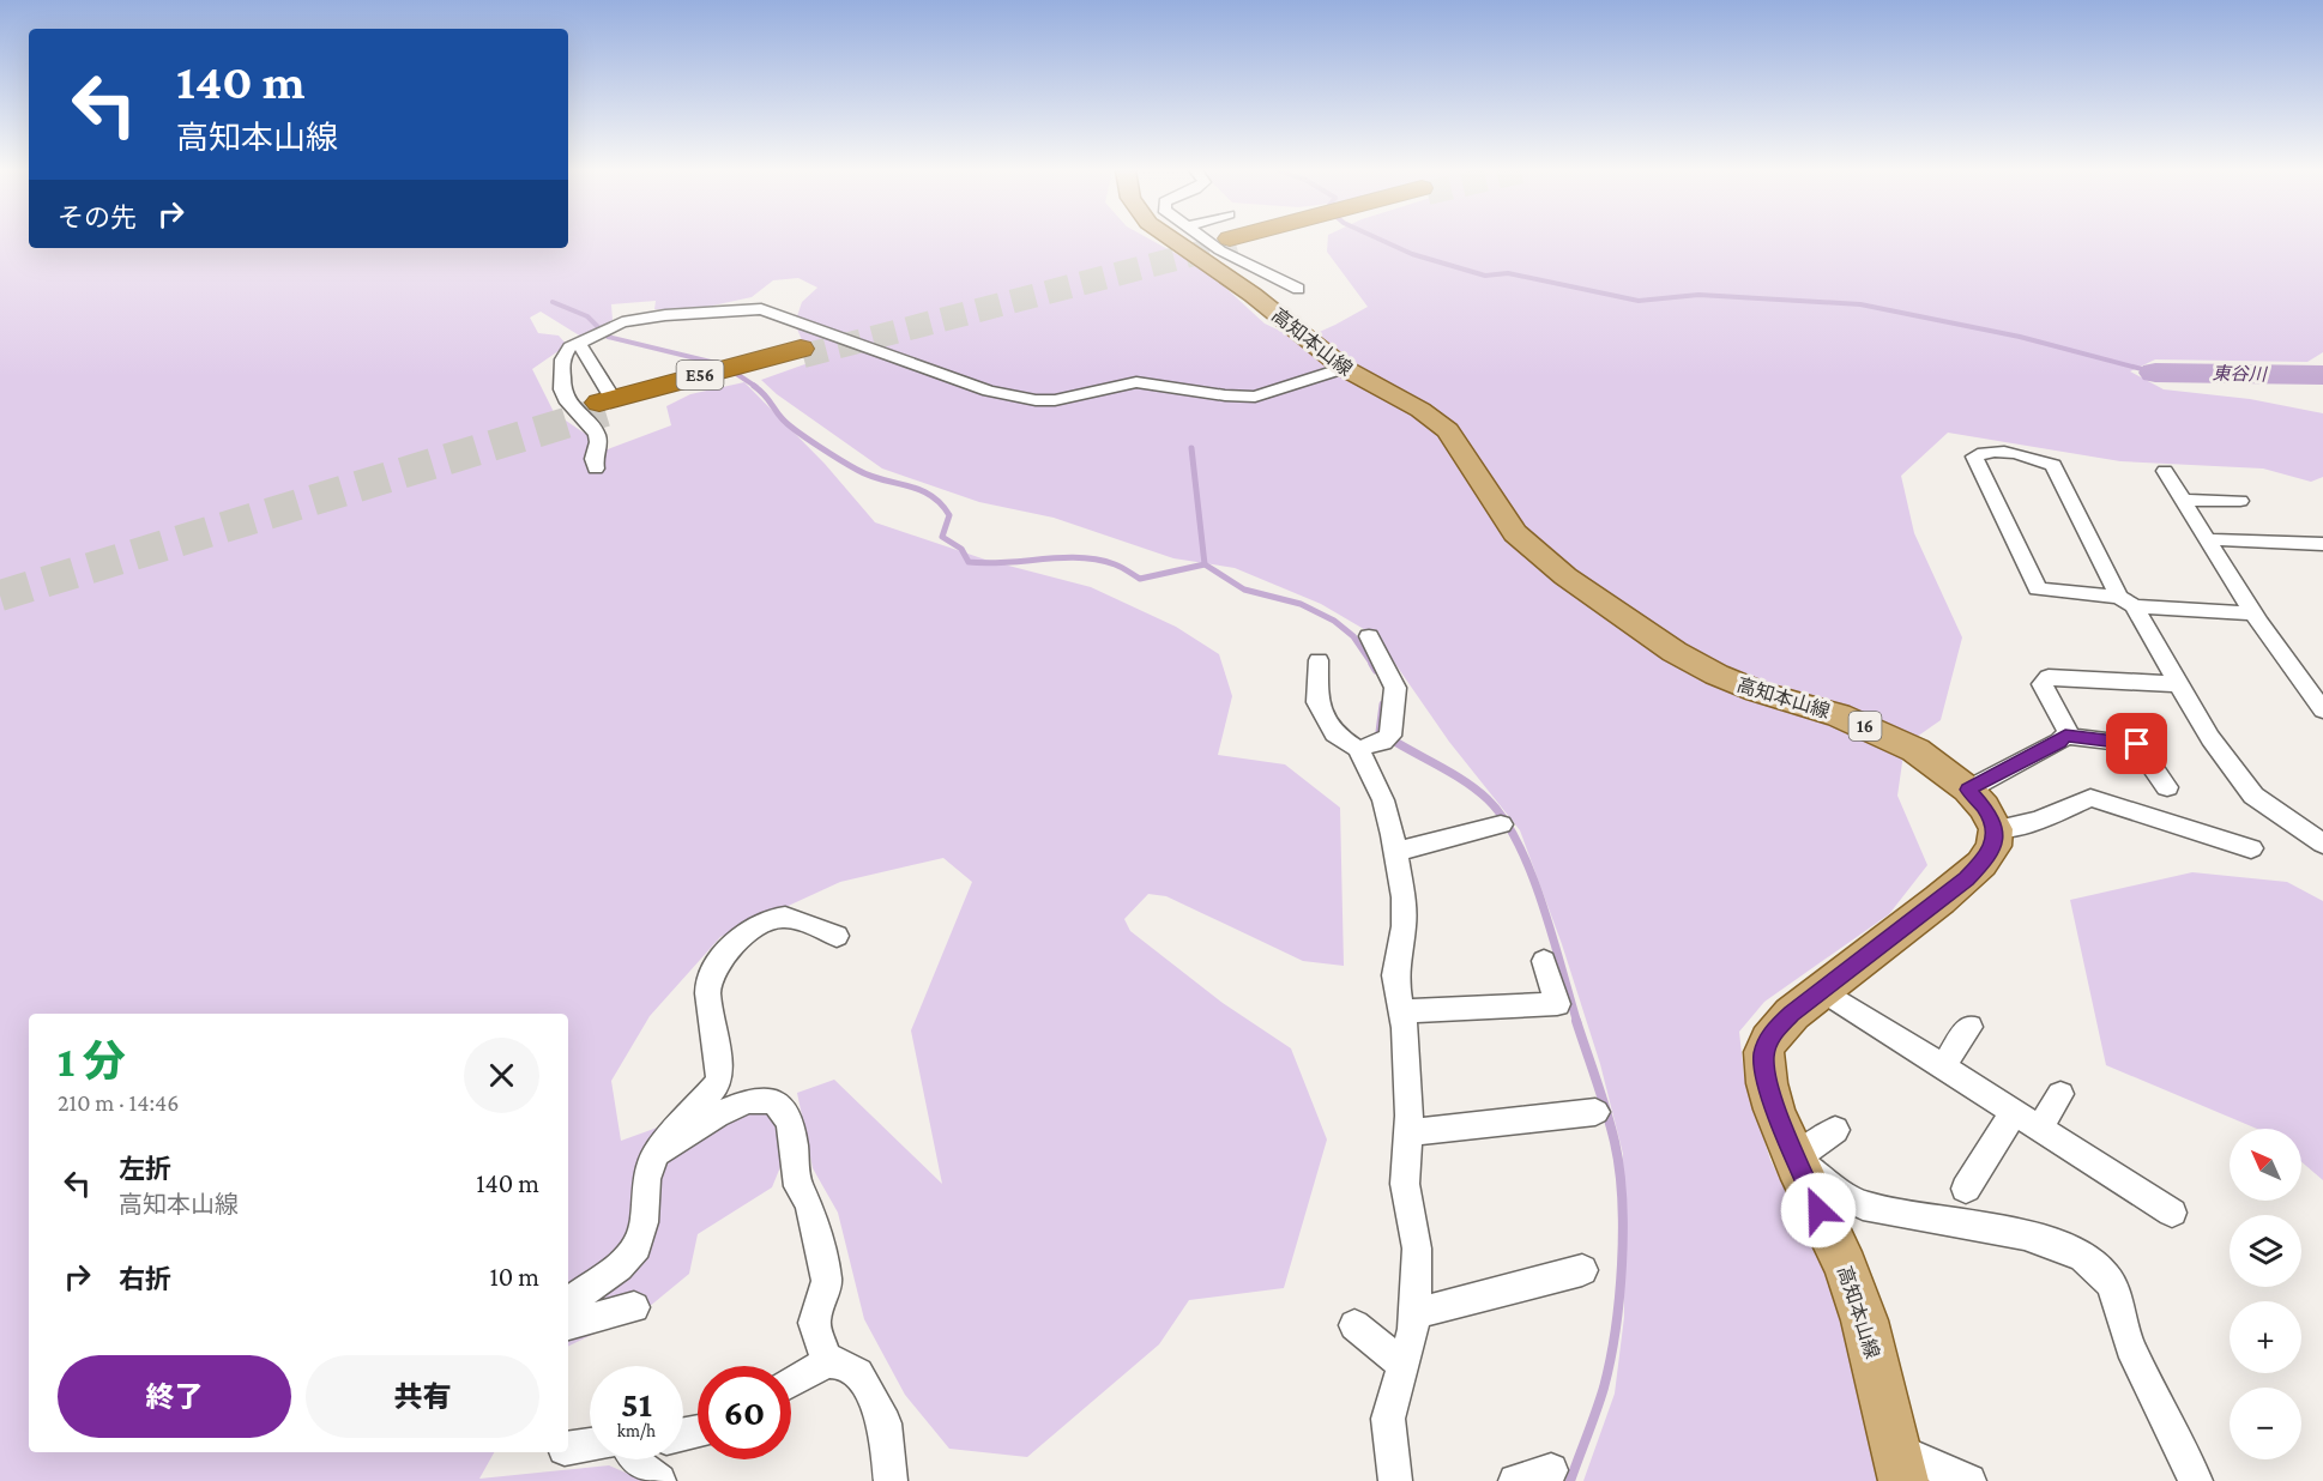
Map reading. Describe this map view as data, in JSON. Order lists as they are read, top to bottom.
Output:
{
  "streets": {
    "highway": ["E56"],
    "main road": ["高知本山線", "16"]
  },
  "water": ["東谷川"],
  "north": "top left",
  "page": {
    "turn": ["140 m", "高知本山線"],
    "then": "その先",
    "heading": ["1 分", "210 m · 14:46"],
    "map_buttons": ["+", "−"],
    "list": [
      {
        "name": "左折",
        "note": "高知本山線",
        "value": "140 m"
      },
      {
        "name": "右折",
        "value": "10 m"
      }
    ],
    "buttons": ["終了", "共有"],
    "speed": "51 km/h",
    "limit": "60"
  }
}
